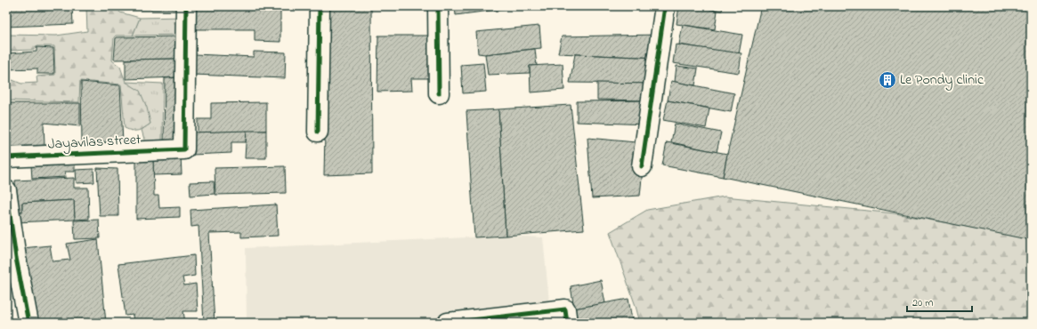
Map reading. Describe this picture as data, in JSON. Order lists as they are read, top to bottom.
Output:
{
  "streets": {
    "street": ["Jayavilas street"]
  },
  "places": {
    "building": ["Le Pondy clinic"]
  },
  "scale_bar": "20 m"
}
